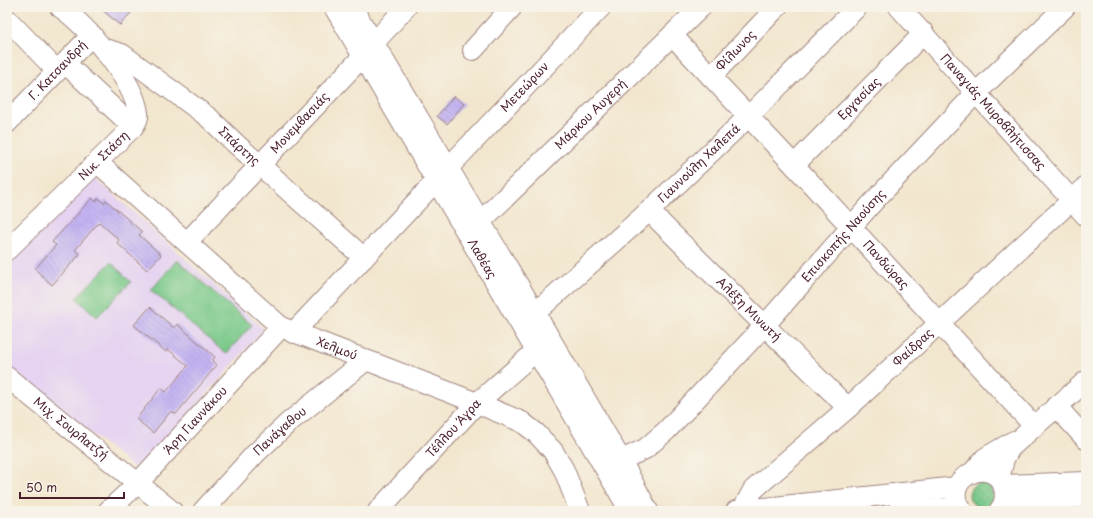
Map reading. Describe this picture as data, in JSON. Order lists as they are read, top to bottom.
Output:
{
  "streets": {
    "street": [
      "Φίλωνος",
      "Γ. Κατσανδρή",
      "Μετεώρων",
      "Εργασίας",
      "Παναγιάς Μυροβλήτισσας",
      "Μάρκου Αυγερή",
      "Μονεμβασιάς",
      "Σπάρτης",
      "Νικ. Στάση",
      "Γιαννούλη Χαλεπά",
      "Επισκοπής Ναούσης",
      "Λαθέας",
      "Πανδώρας",
      "Αλέξη Μινωτή",
      "Φαίδρας",
      "Χελμού",
      "Άρη Γιαννάκου",
      "Μιχ. Σουρλατζή",
      "Τέλλου Άγρα",
      "Πανάγαθου"
    ]
  },
  "crossings": [
    ["Φίλωνος", "Πανδώρας"],
    ["Γ. Κατσανδρή", "Σπάρτης"],
    ["Γ. Κατσανδρή", "Νικ. Στάση"],
    ["Μετεώρων", "Σπάρτης"],
    ["Μετεώρων", "Λαθέας"],
    ["Μετεώρων", "Χελμού"],
    ["Μετεώρων", "Άρη Γιαννάκου"],
    ["Εργασίας", "Παναγιάς Μυροβλήτισσας"],
    ["Εργασίας", "Πανδώρας"],
    ["Παναγιάς Μυροβλήτισσας", "Επισκοπής Ναούσης"],
    ["Παναγιάς Μυροβλήτισσας", "Φαίδρας"],
    ["Μάρκου Αυγερή", "Λαθέας"],
    ["Μάρκου Αυγερή", "Πανδώρας"],
    ["Μονεμβασιάς", "Σπάρτης"],
    ["Μονεμβασιάς", "Λαθέας"],
    ["Μονεμβασιάς", "Χελμού"],
    ["Νικ. Στάση", "Χελμού"],
    ["Γιαννούλη Χαλεπά", "Λαθέας"],
    ["Γιαννούλη Χαλεπά", "Πανδώρας"],
    ["Γιαννούλη Χαλεπά", "Αλέξη Μινωτή"],
    ["Επισκοπής Ναούσης", "Λαθέας"],
    ["Επισκοπής Ναούσης", "Πανδώρας"],
    ["Επισκοπής Ναούσης", "Αλέξη Μινωτή"],
    ["Λαθέας", "Τέλλου Άγρα"],
    ["Πανδώρας", "Φαίδρας"],
    ["Αλέξη Μινωτή", "Φαίδρας"],
    ["Χελμού", "Άρη Γιαννάκου"],
    ["Χελμού", "Τέλλου Άγρα"],
    ["Χελμού", "Πανάγαθου"],
    ["Άρη Γιαννάκου", "Μιχ. Σουρλατζή"]
  ],
  "scale_bar": "50 m"
}
